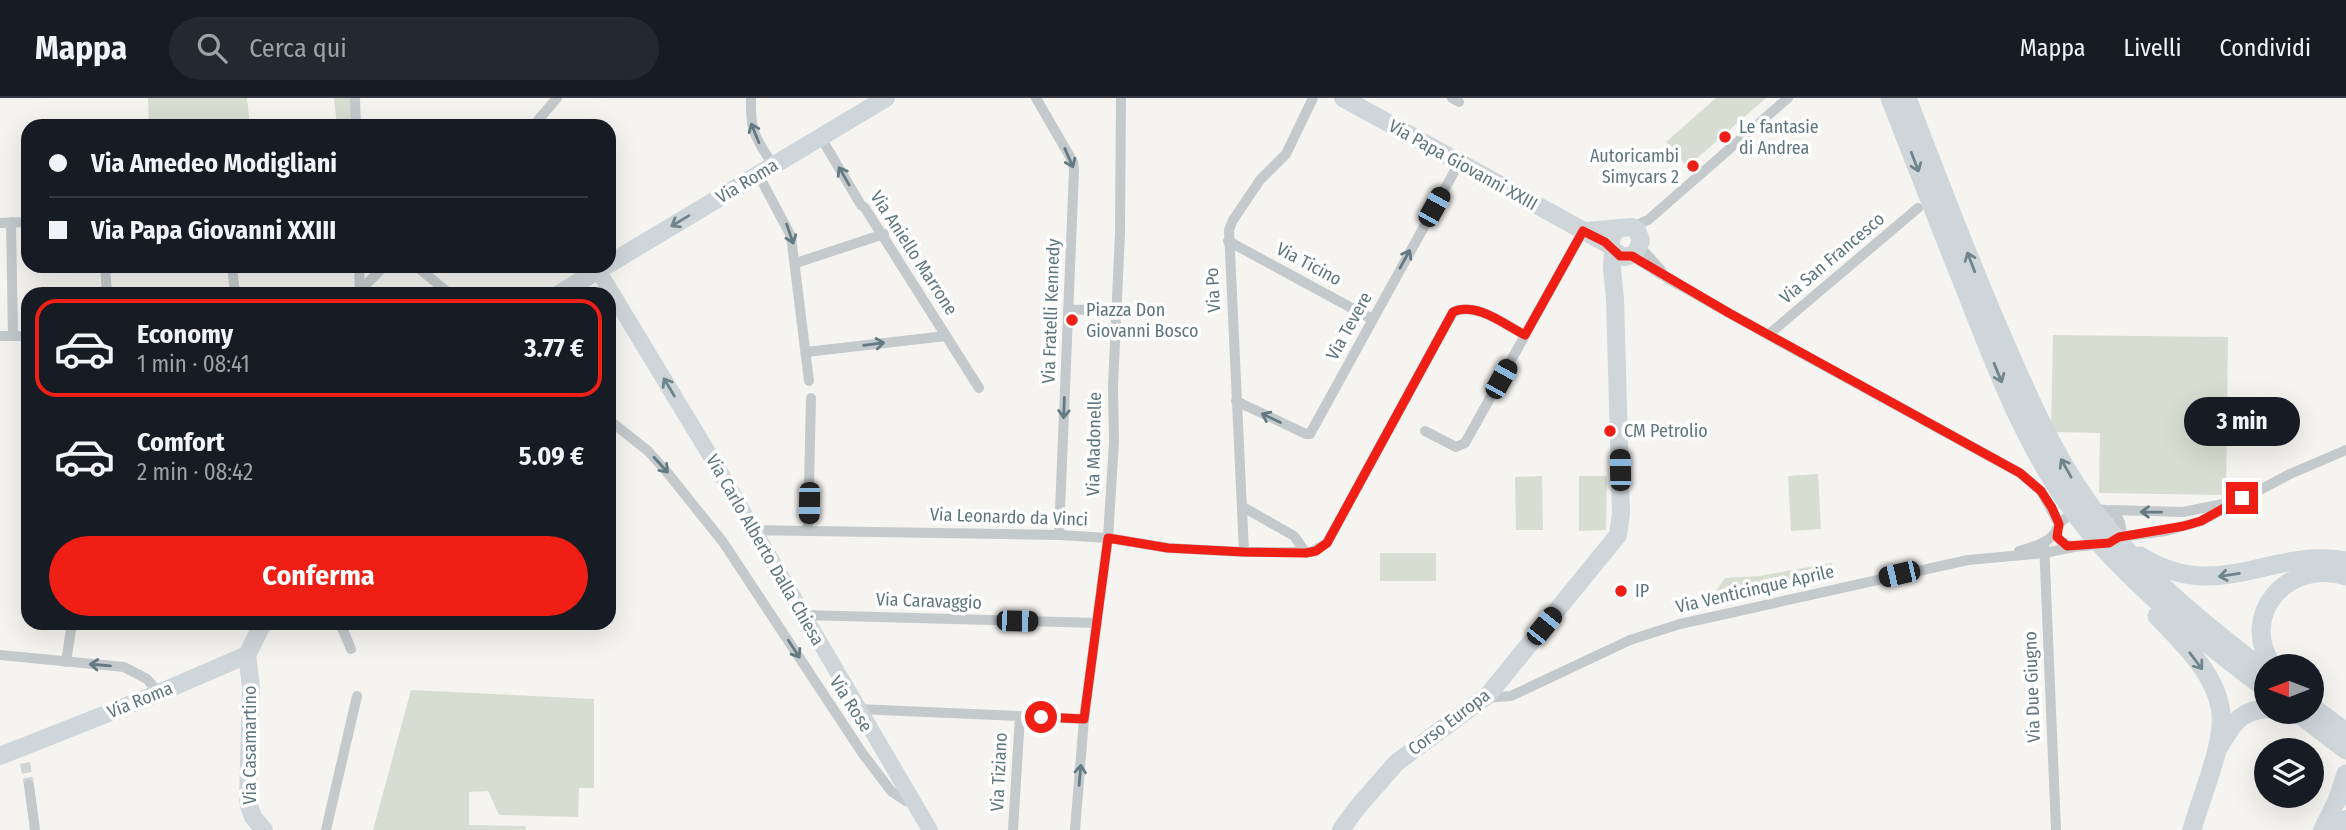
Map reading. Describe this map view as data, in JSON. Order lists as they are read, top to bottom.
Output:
{
  "streets": {
    "main road": [
      "Via Papa Giovanni XXIII",
      "Via Roma",
      "Corso Europa",
      "Via Casamartino"
    ],
    "street": [
      "Via Aniello Marrone",
      "Via San Francesco",
      "Via Ticino",
      "Via Po",
      "Via Fratelli Kennedy",
      "Via Tevere",
      "Via Madonelle",
      "Via Leonardo da Vinci",
      "Via Carlo Alberto Dalla Chiesa",
      "Via Venticinque Aprile",
      "Via Caravaggio",
      "Via Due Giugno",
      "Via Rose",
      "Via Tiziano"
    ]
  },
  "crossings": [
    ["Via Papa Giovanni XXIII", "Via Tevere"],
    ["Via Roma", "Via Aniello Marrone"],
    ["Via Roma", "Via Casamartino"],
    ["Via Ticino", "Via Po"],
    ["Via Ticino", "Via Tevere"],
    ["Via Po", "Via Tevere"],
    ["Via Po", "Via Leonardo da Vinci"],
    ["Via Fratelli Kennedy", "Via Leonardo da Vinci"],
    ["Via Madonelle", "Via Leonardo da Vinci"],
    ["Via Madonelle", "Via Caravaggio"],
    ["Via Leonardo da Vinci", "Via Carlo Alberto Dalla Chiesa"],
    ["Via Carlo Alberto Dalla Chiesa", "Via Caravaggio"],
    ["Via Carlo Alberto Dalla Chiesa", "Via Rose"],
    ["Via Venticinque Aprile", "Via Due Giugno"]
  ],
  "one_way": ["Via Fratelli Kennedy", "Via Carlo Alberto Dalla Chiesa", "Via Rose"],
  "places": [
    "Le fantasie di Andrea",
    "Autoricambi Simycars 2",
    "Piazza Don Giovanni Bosco",
    "CM Petrolio",
    "IP"
  ],
  "north": "left",
  "page": {
    "header": "Mappa",
    "search": "Cerca qui",
    "nav": ["Mappa", "Livelli", "Condividi"],
    "banner": ["Via Amedeo Modigliani", "Via Papa Giovanni XXIII"],
    "list": [
      {
        "name": "Economy",
        "note": "1 min · 08:41",
        "value": "3.77 €"
      },
      {
        "name": "Comfort",
        "note": "2 min · 08:42",
        "value": "5.09 €"
      }
    ],
    "bubble": "3 min",
    "buttons": "Conferma"
  }
}
